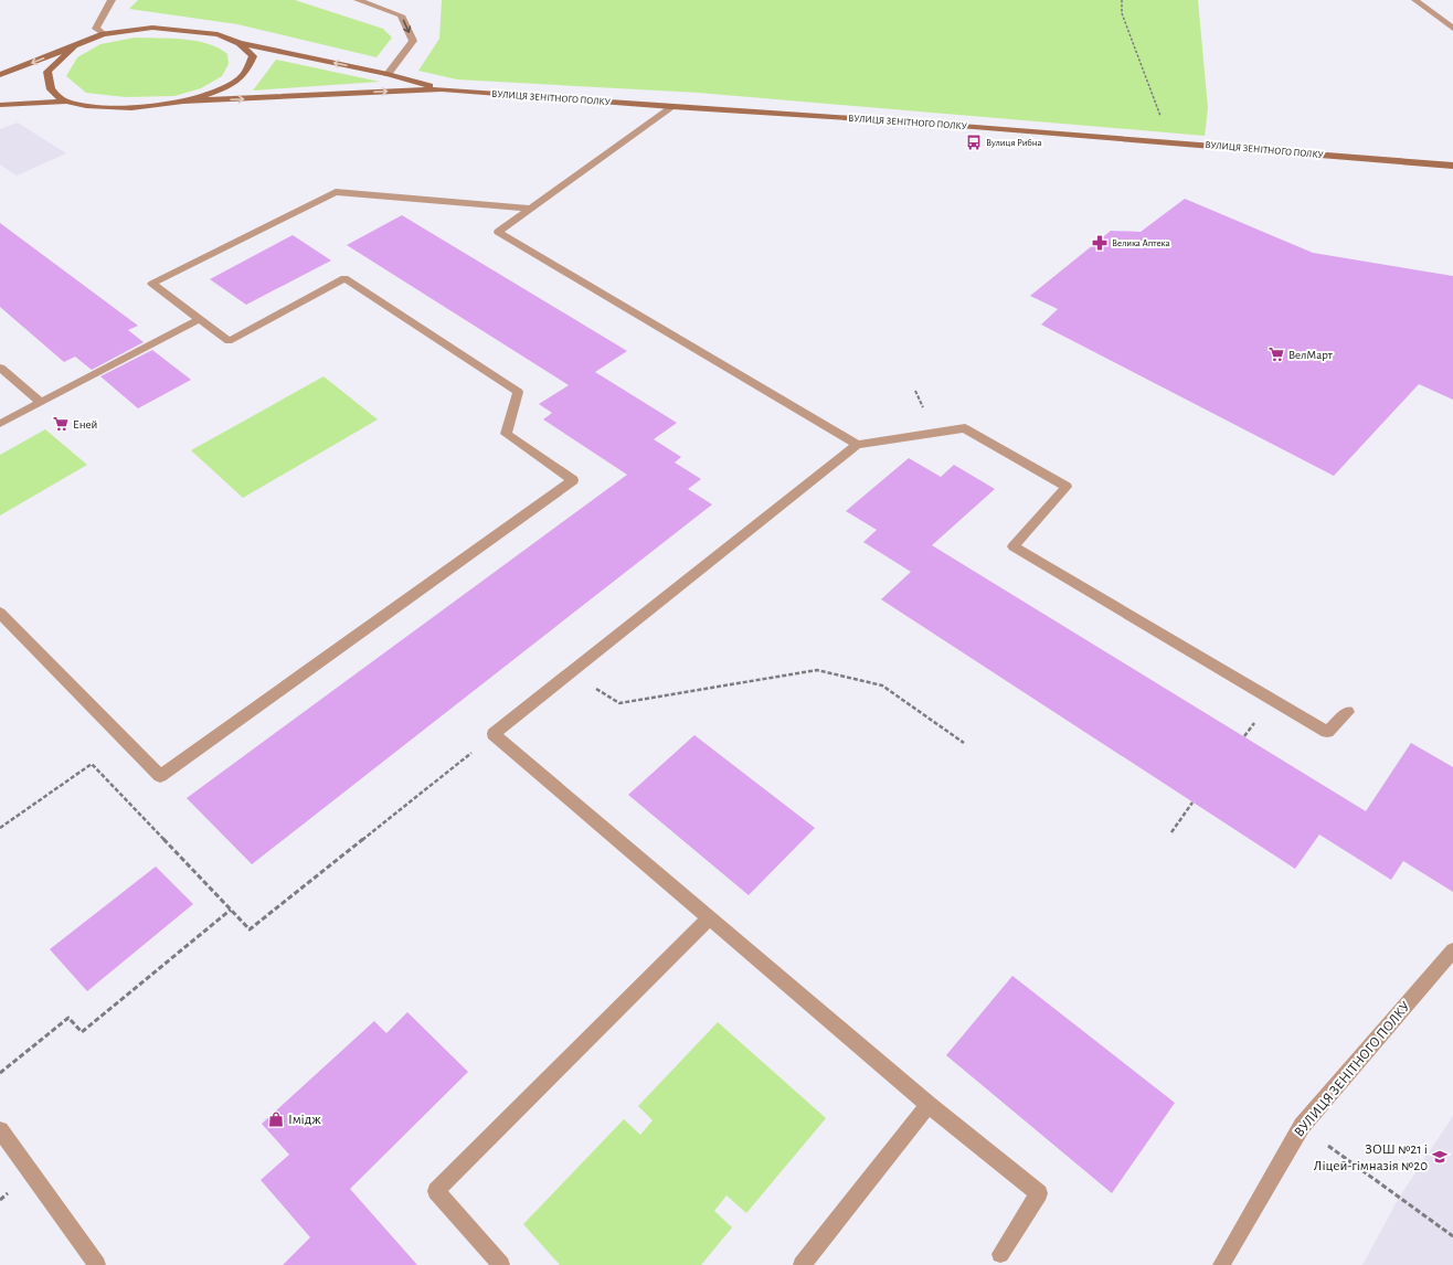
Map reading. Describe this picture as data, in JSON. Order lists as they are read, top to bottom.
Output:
{
  "streets": {
    "street": ["ВУЛИЦЯ ЗЕНІТНОГО ПОЛКУ"]
  },
  "places": {
    "bus stop": ["Вулиця Рибна"],
    "pharmacy": ["Велика Аптека"],
    "supermarket": ["ВелМарт", "Еней"],
    "shop": ["Імідж"],
    "school or university": ["ЗОШ №21 і Ліцей-гімназія №20"]
  }
}
